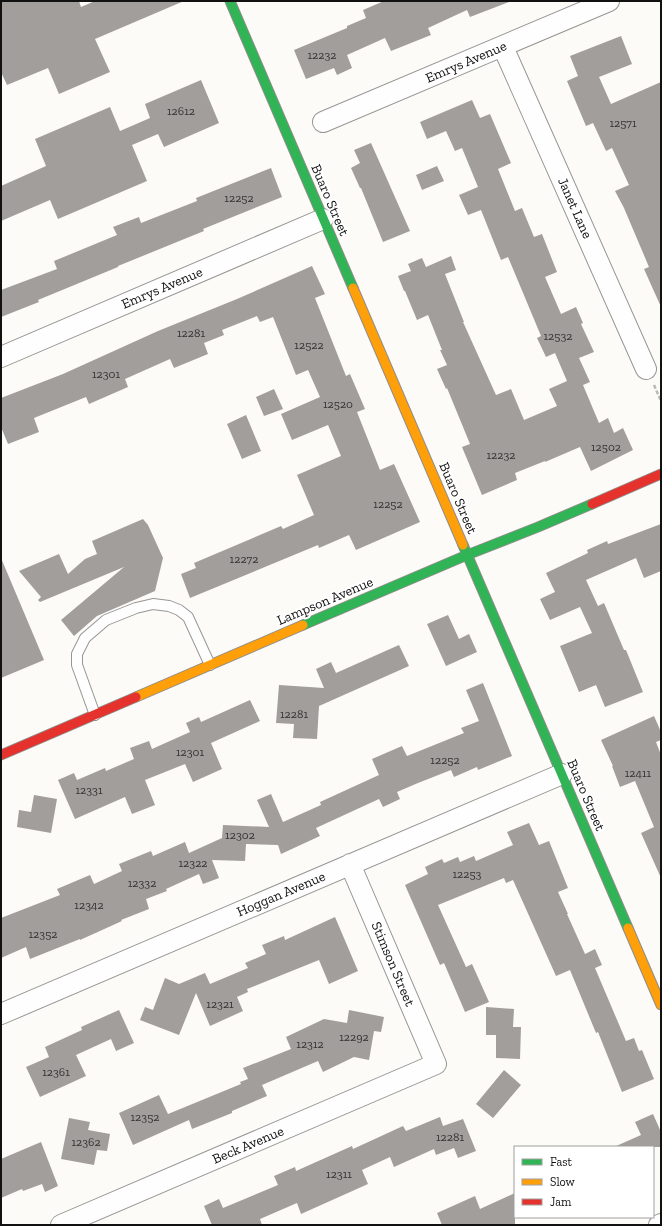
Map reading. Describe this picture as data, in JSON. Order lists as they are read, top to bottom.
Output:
{
  "streets": {
    "street": [
      "Emrys Avenue",
      "Buaro Street",
      "Janet Lane",
      "Lampson Avenue",
      "Hoggan Avenue",
      "Stimson Street",
      "Beck Avenue"
    ]
  },
  "crossings": [
    ["Emrys Avenue", "Buaro Street"],
    ["Emrys Avenue", "Janet Lane"],
    ["Buaro Street", "Lampson Avenue"],
    ["Buaro Street", "Hoggan Avenue"],
    ["Hoggan Avenue", "Stimson Street"],
    ["Stimson Street", "Beck Avenue"]
  ],
  "house_numbers": [
    "12232",
    "12612",
    "12571",
    "12252",
    "12281",
    "12532",
    "12522",
    "12301",
    "12520",
    "12502",
    "12232",
    "12252",
    "12272",
    "12281",
    "12301",
    "12252",
    "12411",
    "12331",
    "12302",
    "12322",
    "12253",
    "12332",
    "12342",
    "12352",
    "12321",
    "12292",
    "12312",
    "12361",
    "12352",
    "12281",
    "12362",
    "12311"
  ],
  "legend": ["Fast", "Slow", "Jam"]
}
